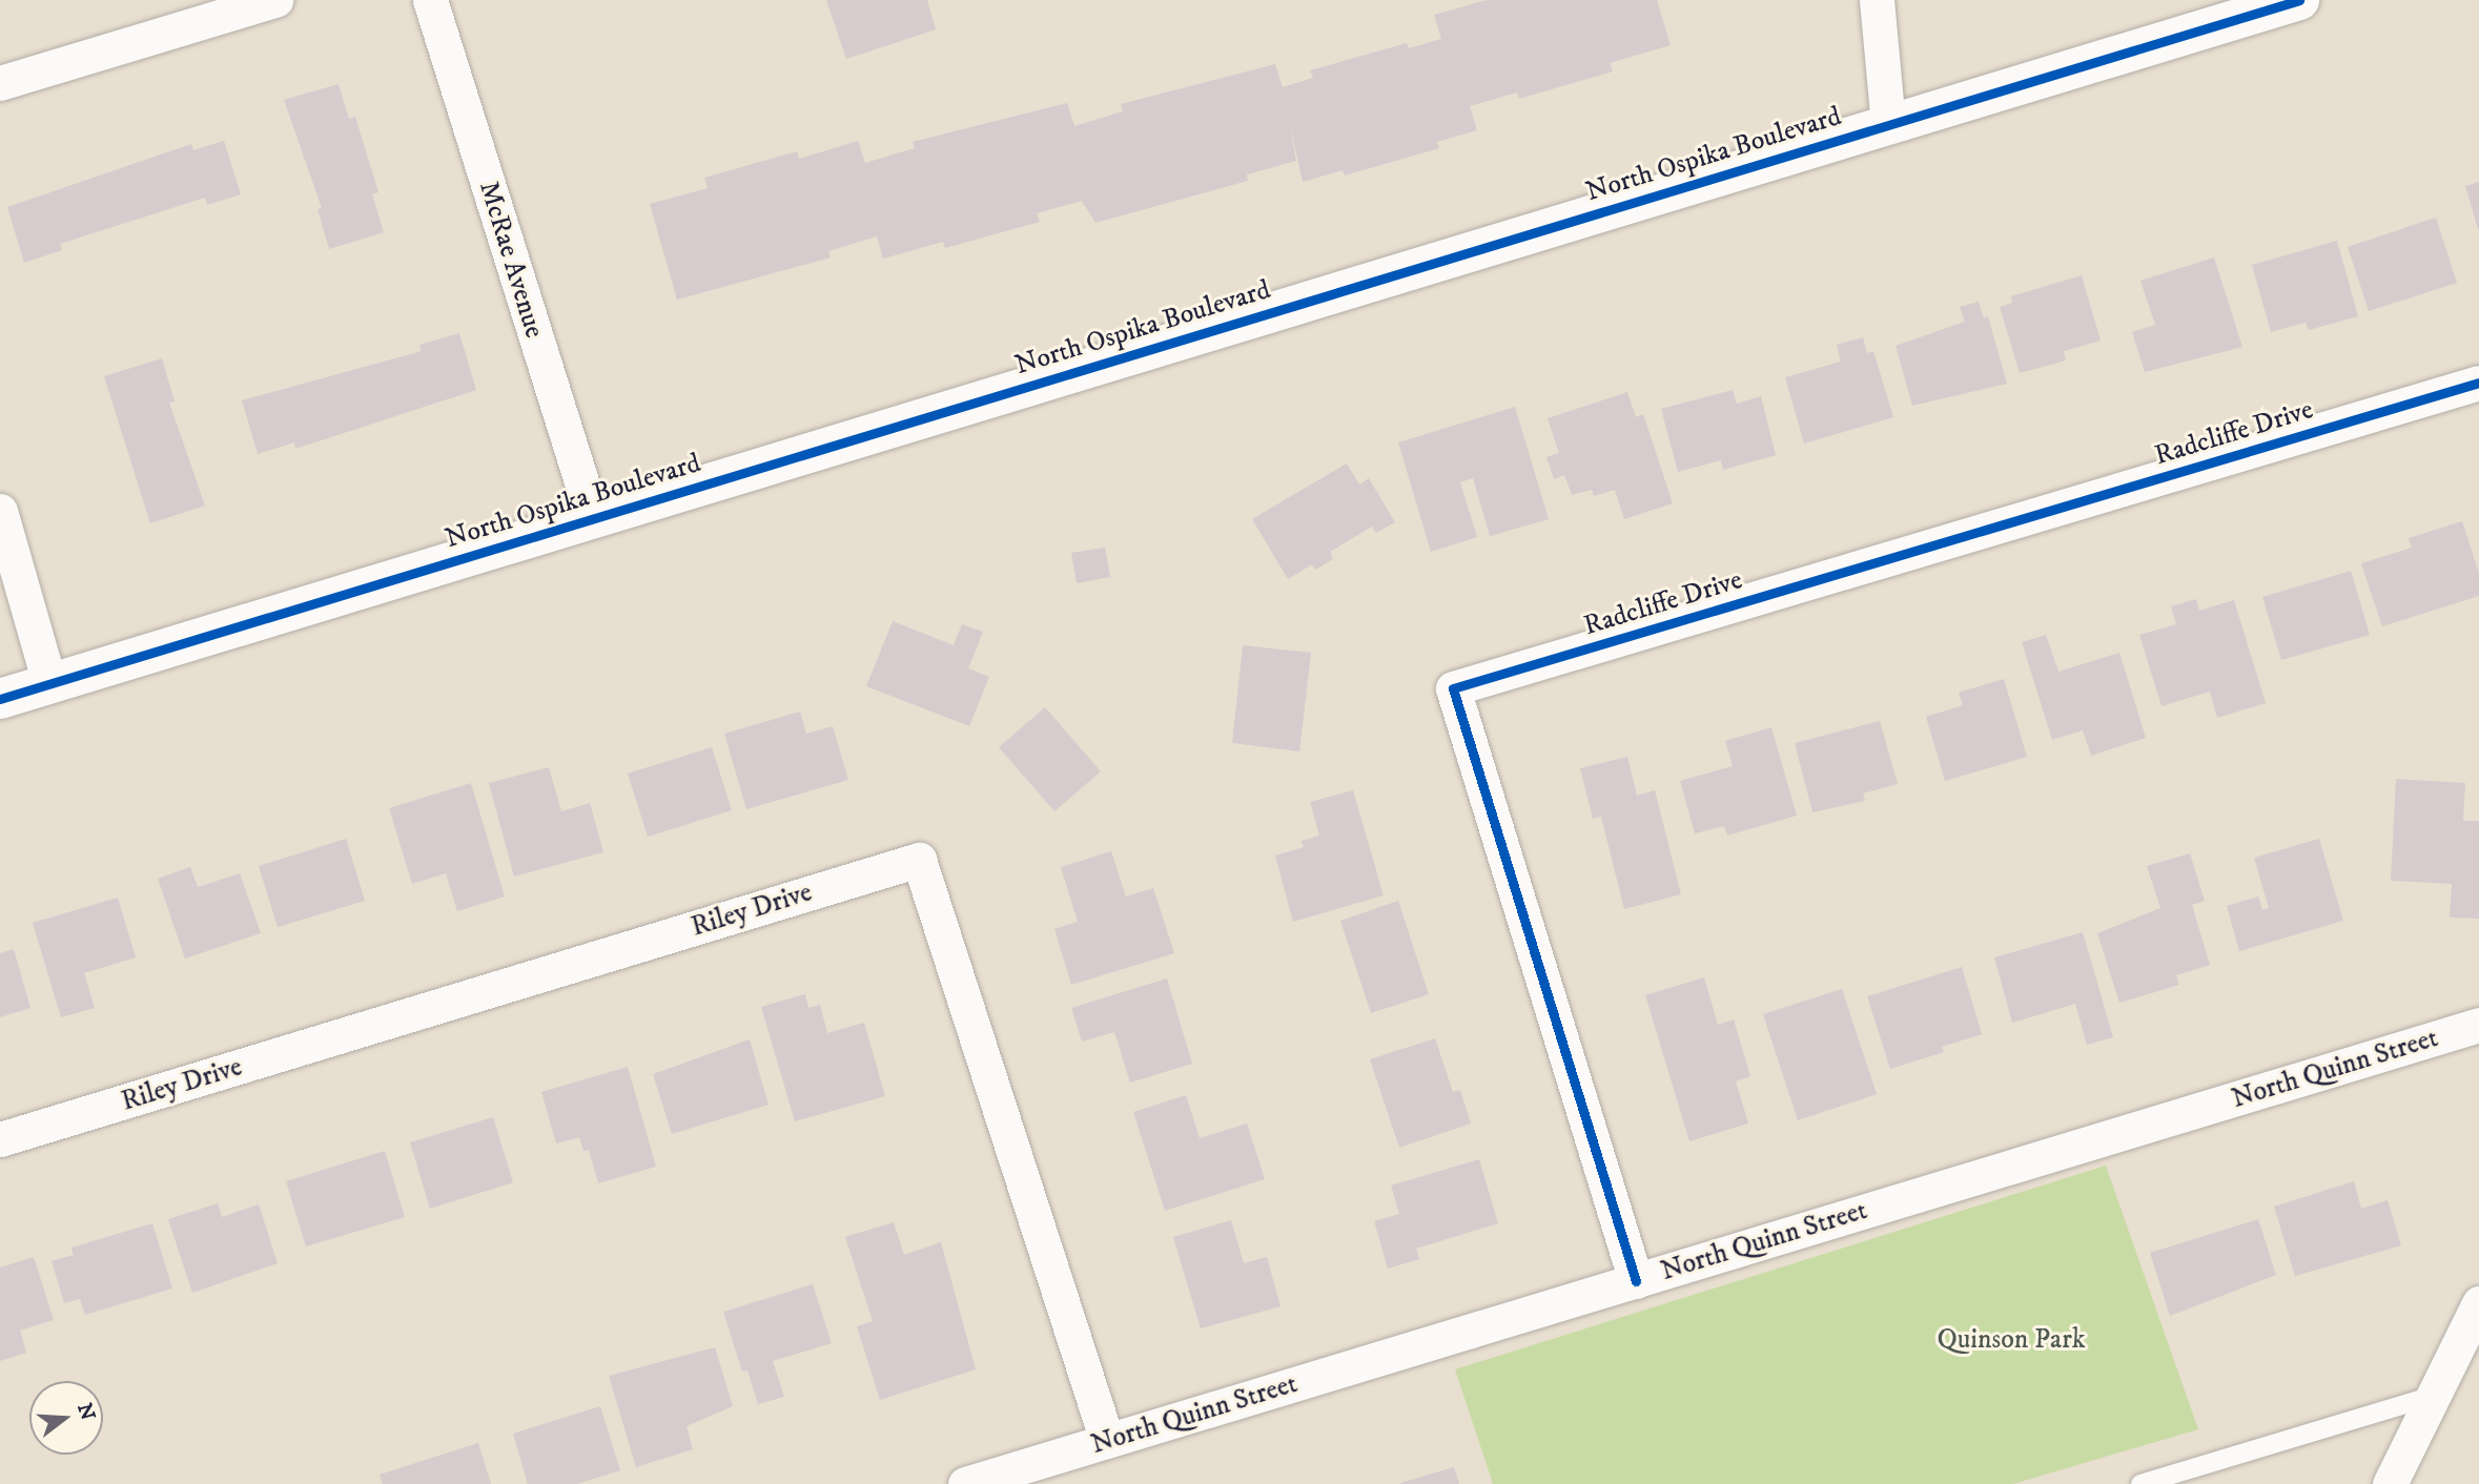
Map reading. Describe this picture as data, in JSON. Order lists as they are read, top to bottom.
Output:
{
  "streets": {
    "street": [
      "North Ospika Boulevard",
      "McRae Avenue",
      "Radcliffe Drive",
      "Riley Drive",
      "North Quinn Street"
    ]
  },
  "crossings": [
    ["North Ospika Boulevard", "McRae Avenue"],
    ["Radcliffe Drive", "North Quinn Street"],
    ["Riley Drive", "North Quinn Street"]
  ],
  "parks": ["Quinson Park"],
  "north": "right"
}
